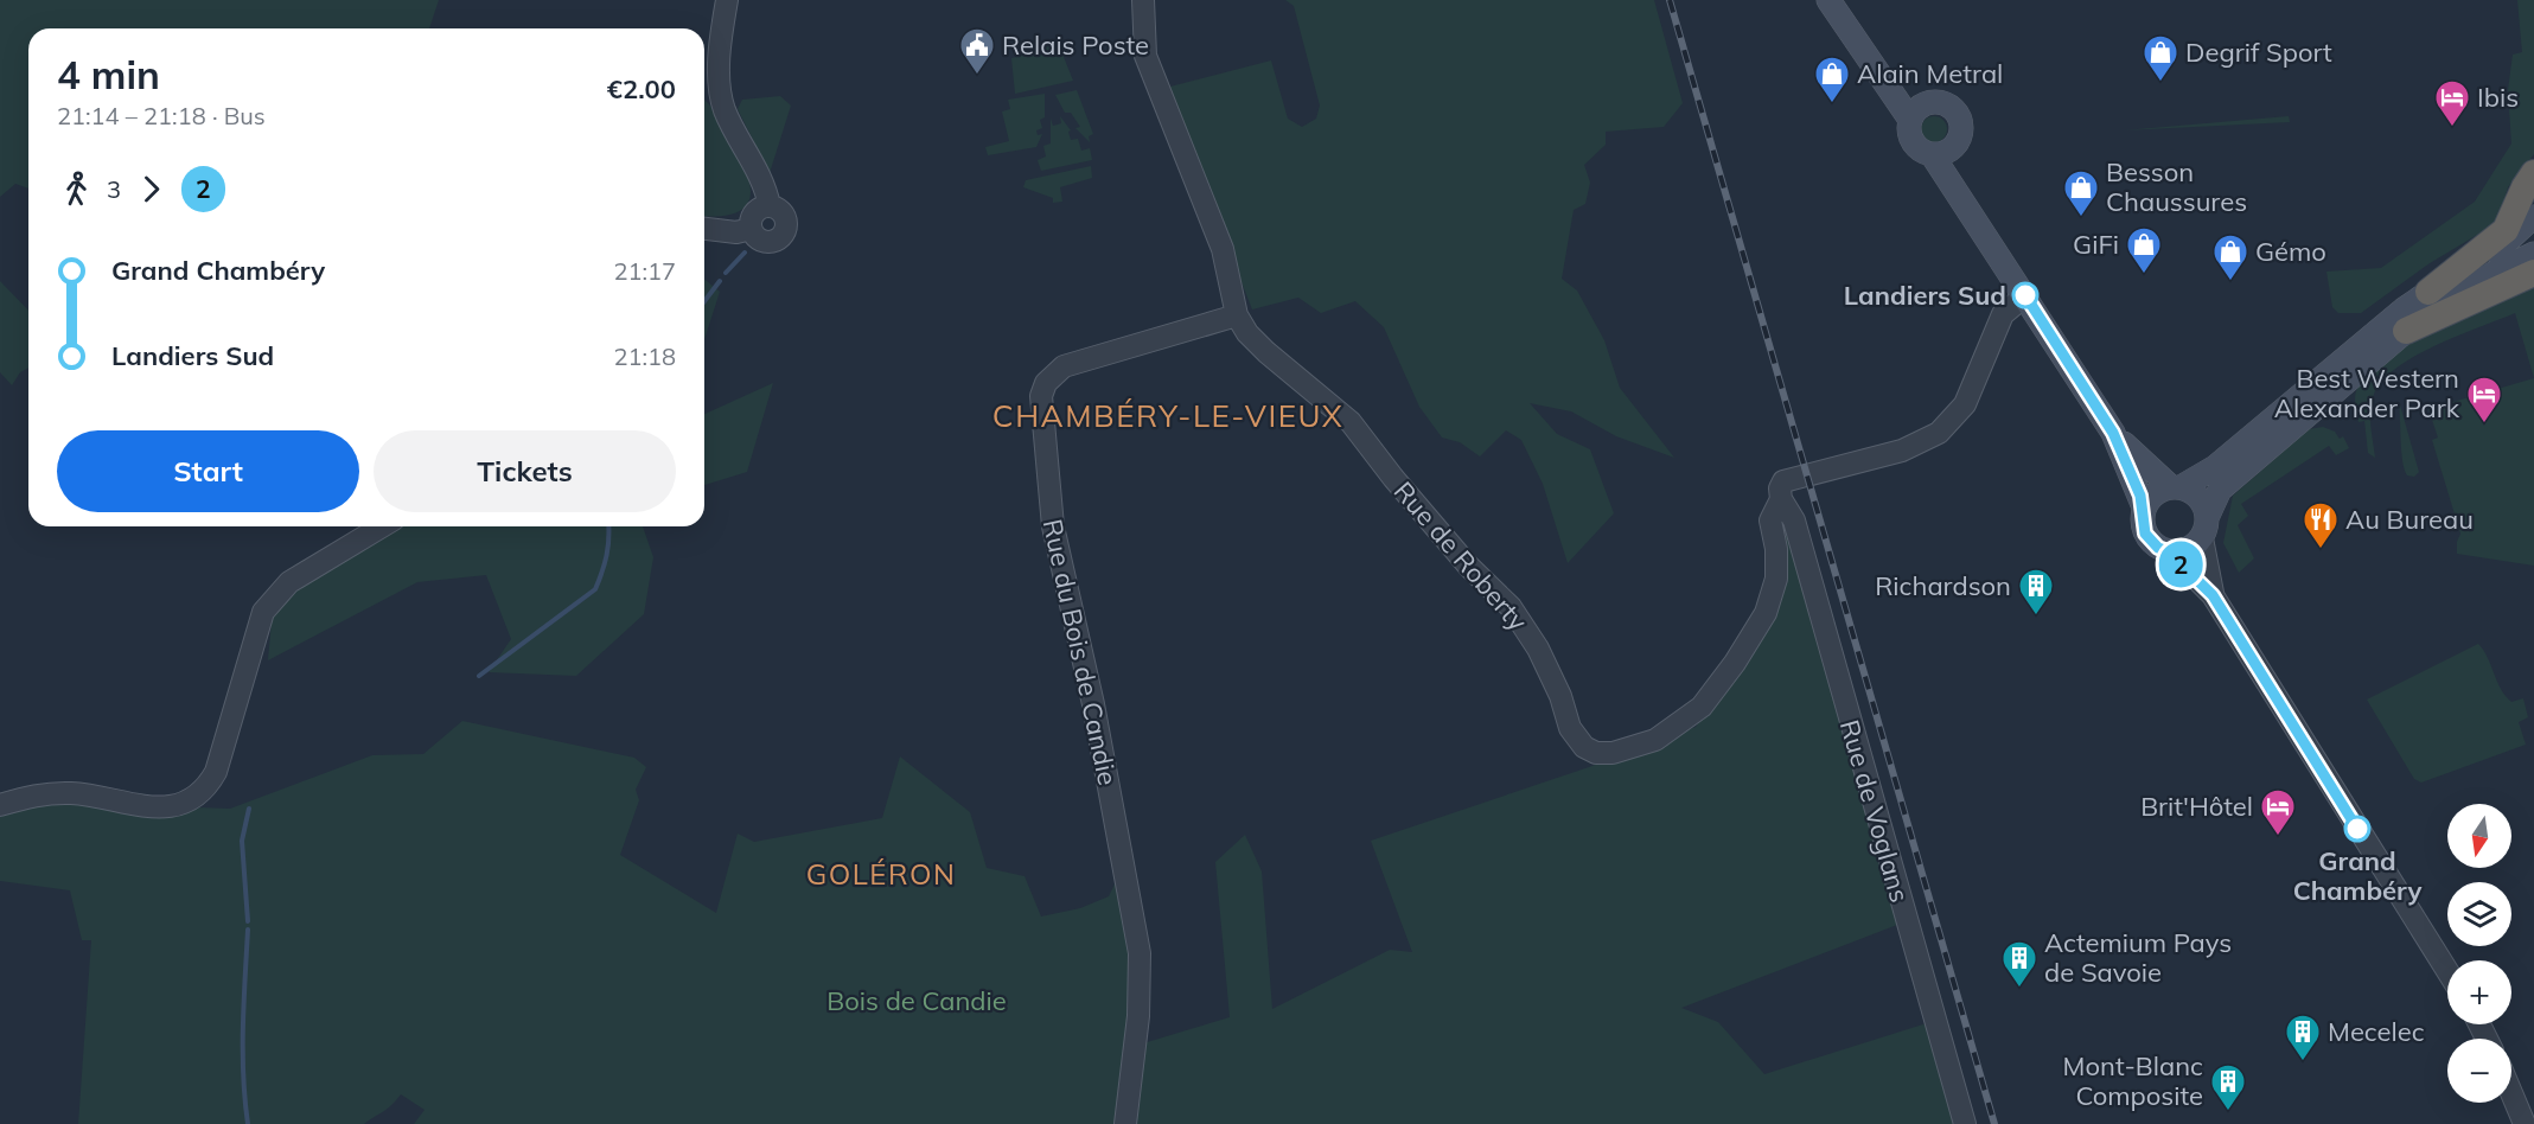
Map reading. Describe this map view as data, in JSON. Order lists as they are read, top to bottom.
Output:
{
  "streets": {
    "street": ["Rue de Roberty", "Rue du Bois de Candie", "Rue de Voglans"]
  },
  "crossings": [
    ["Rue de Roberty", "Rue du Bois de Candie"],
    ["Rue de Roberty", "Rue de Voglans"]
  ],
  "districts": ["CHAMBÉRY-LE-VIEUX", "GOLÉRON"],
  "parks": ["Bois de Candie"],
  "places": {
    "public building": ["Relais Poste"],
    "shop": [
      "Degrif Sport",
      "Alain Metral",
      "Besson Chaussures",
      "GiFi",
      "Gémo"
    ],
    "hotel": ["Ibis", "Best Western Alexander Park", "Brit'Hôtel"],
    "other": ["Landiers Sud", "Grand Chambéry"],
    "restaurant": ["Au Bureau"],
    "building": [
      "Richardson",
      "Actemium Pays de Savoie",
      "Mecelec",
      "Mont-Blanc Composite"
    ]
  },
  "lines": ["bus line 2"],
  "north": "bottom",
  "page": {
    "on_map": "2",
    "heading": ["4 min", "21:14 – 21:18 · Bus", "€2.00"],
    "legs": ["3", "2"],
    "list": [
      {
        "name": "Grand Chambéry",
        "value": "21:17"
      },
      {
        "name": "Landiers Sud",
        "value": "21:18"
      }
    ],
    "buttons": ["Start", "Tickets"],
    "map_buttons": ["+", "−"]
  }
}
